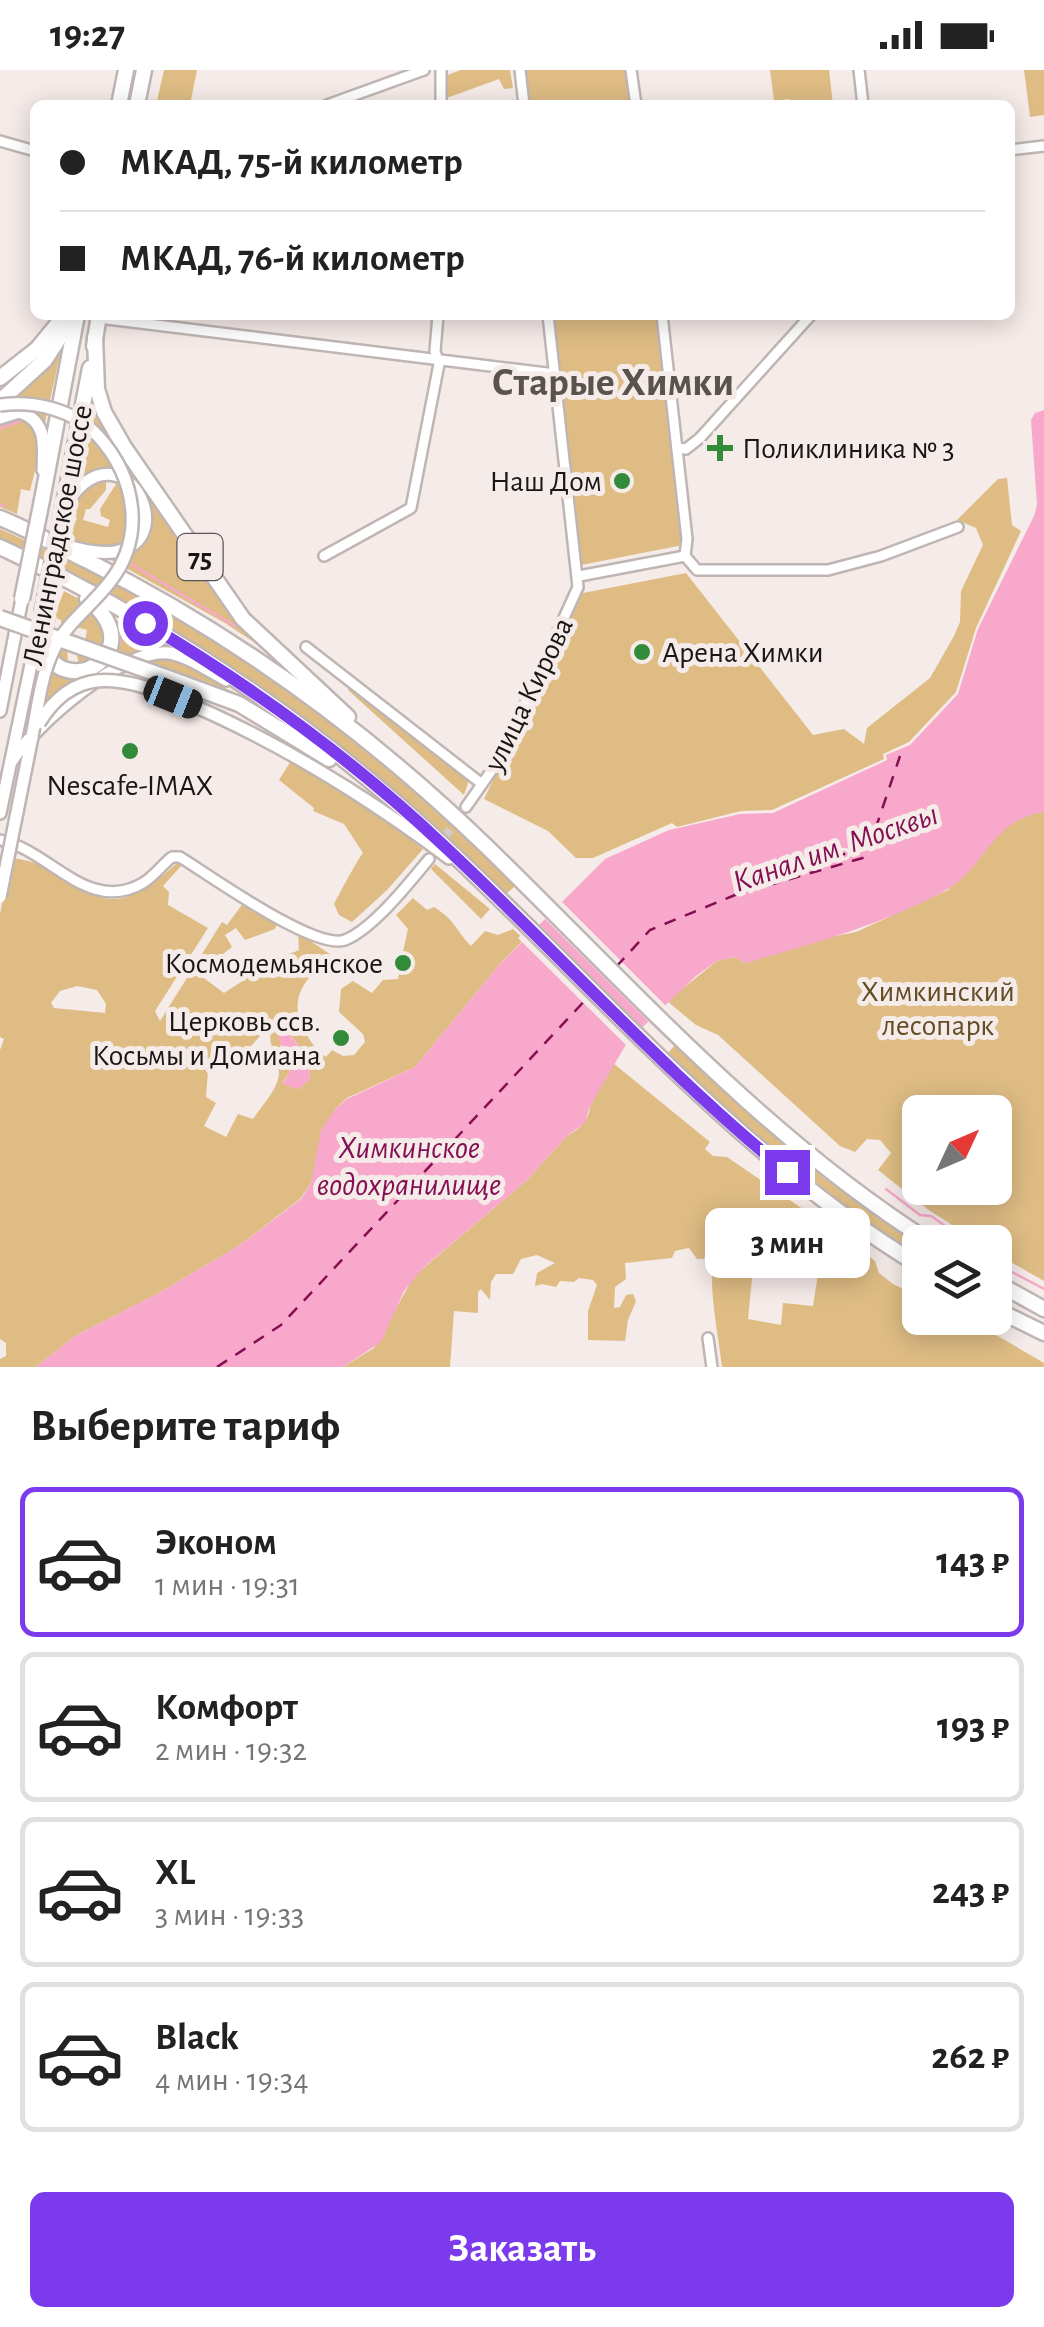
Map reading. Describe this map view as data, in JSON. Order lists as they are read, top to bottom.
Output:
{
  "streets": {
    "highway": ["Ленинградское шоссе", "75"],
    "street": ["улица Кирова"]
  },
  "crossings": [
    ["Ленинградское шоссе", "75"]
  ],
  "districts": ["Старые Химки"],
  "water": ["Канал им. Москвы", "Химкинское водохранилище"],
  "parks": ["Химкинский лесопарк"],
  "places": {
    "health": ["Поликлиника № 3"],
    "other": [
      "Наш Дом",
      "Арена Химки",
      "Nescafe-IMAX",
      "Космодемьянское",
      "Церковь ссв. Косьмы и Домиана"
    ]
  },
  "north": "top right",
  "page": {
    "status": "19:27",
    "banner": ["МКАД, 75-й километр", "МКАД, 76-й километр"],
    "bubble": "3 мин",
    "heading": "Выберите тариф",
    "list": [
      {
        "name": "Эконом",
        "note": "1 мин · 19:31",
        "value": "143 ₽"
      },
      {
        "name": "Комфорт",
        "note": "2 мин · 19:32",
        "value": "193 ₽"
      },
      {
        "name": "XL",
        "note": "3 мин · 19:33",
        "value": "243 ₽"
      },
      {
        "name": "Black",
        "note": "4 мин · 19:34",
        "value": "262 ₽"
      }
    ],
    "buttons": "Заказать"
  }
}
